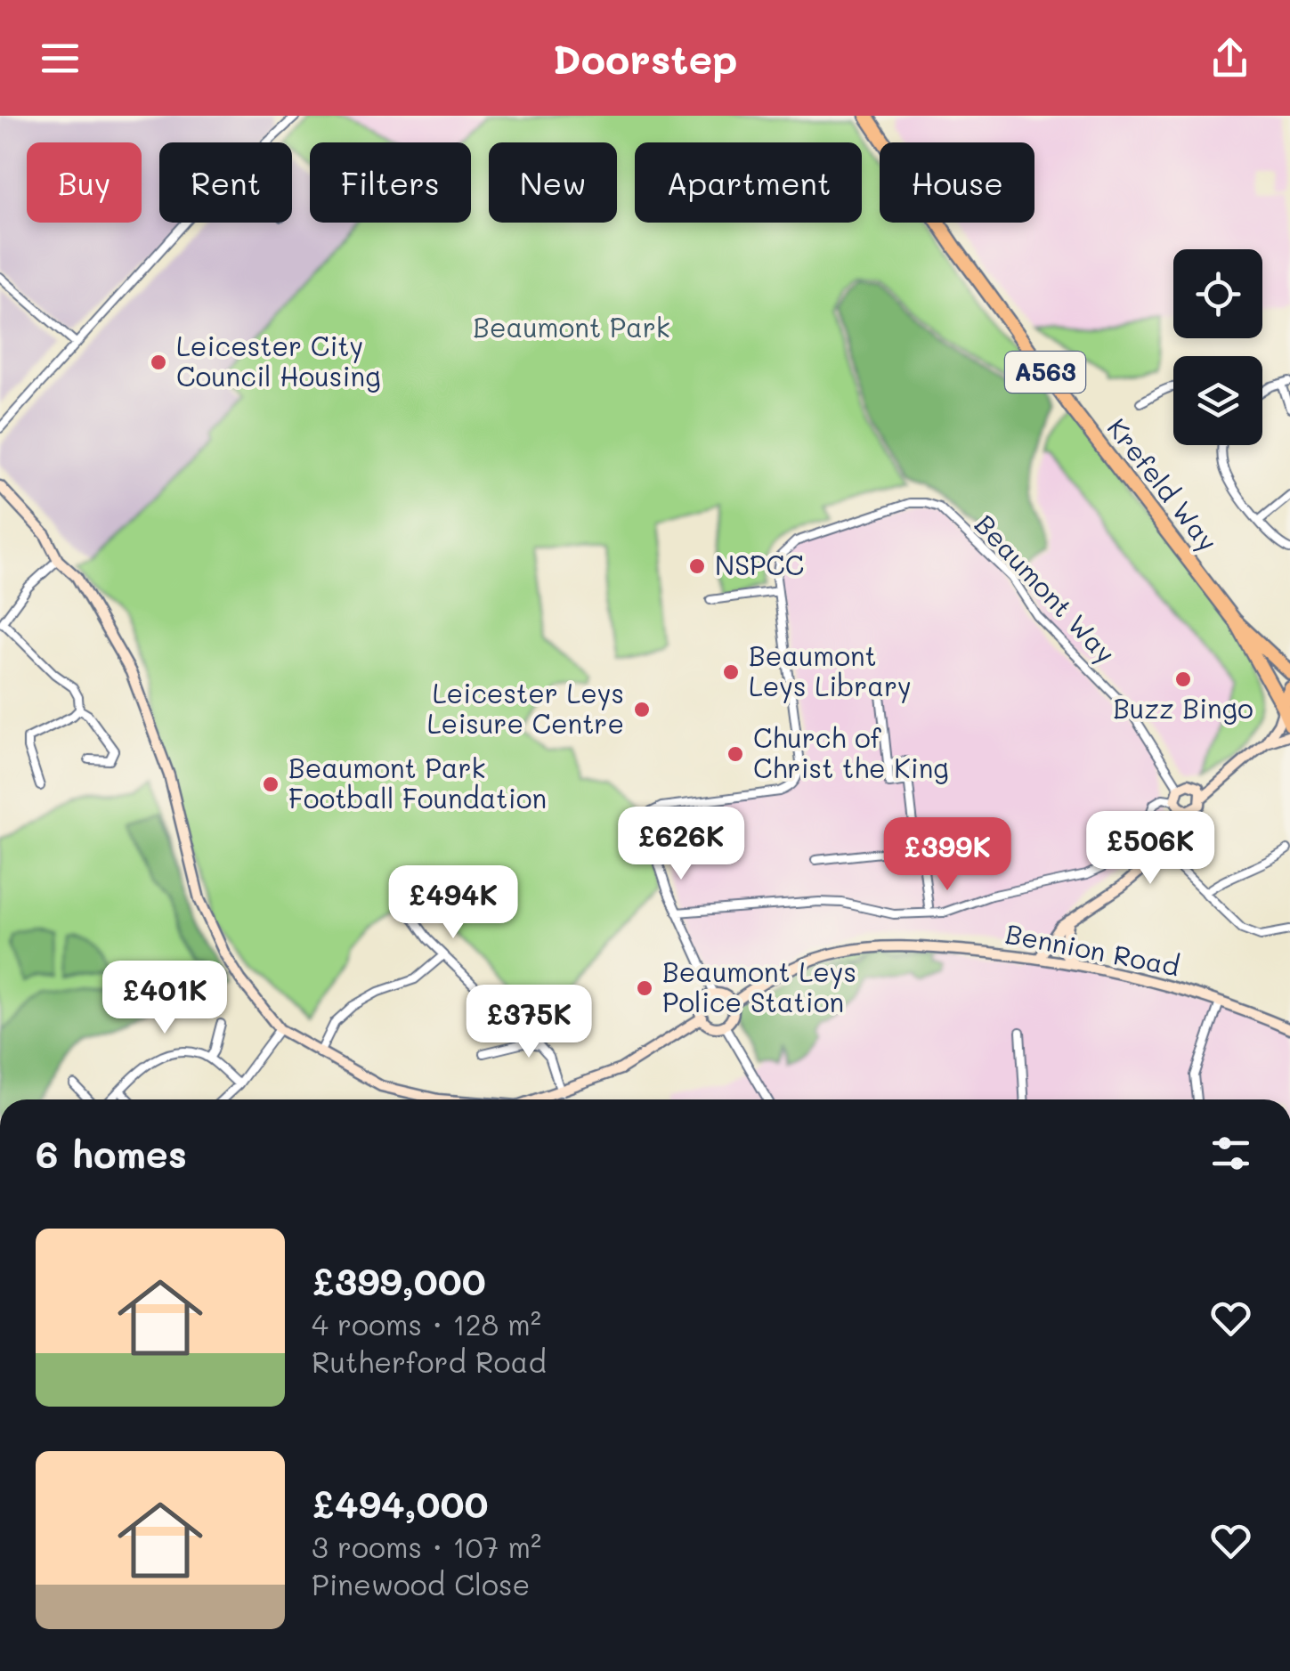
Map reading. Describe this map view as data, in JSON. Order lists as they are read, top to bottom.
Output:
{
  "streets": {
    "highway": ["A563", "Krefeld Way"],
    "street": ["Beaumont Way", "Bennion Road"]
  },
  "crossings": [
    ["Beaumont Way", "Bennion Road"]
  ],
  "parks": ["Beaumont Park"],
  "places": [
    "Leicester City Council Housing",
    "NSPCC",
    "Beaumont Leys Library",
    "Buzz Bingo",
    "Leicester Leys Leisure Centre",
    "Church of Christ the King",
    "Beaumont Park Football Foundation",
    "Beaumont Leys Police Station"
  ],
  "page": {
    "header": "Doorstep",
    "chip": [
      "Buy",
      "Rent",
      "Filters",
      "New",
      "Apartment",
      "House"
    ],
    "price": [
      "£626K",
      "£506K",
      "£399K",
      "£494K",
      "£401K",
      "£375K"
    ],
    "heading": "6 homes",
    "list": [
      {
        "name": "£399,000",
        "note": "4 rooms · 128 m² · Rutherford Road"
      },
      {
        "name": "£494,000",
        "note": "3 rooms · 107 m² · Pinewood Close"
      }
    ]
  }
}
